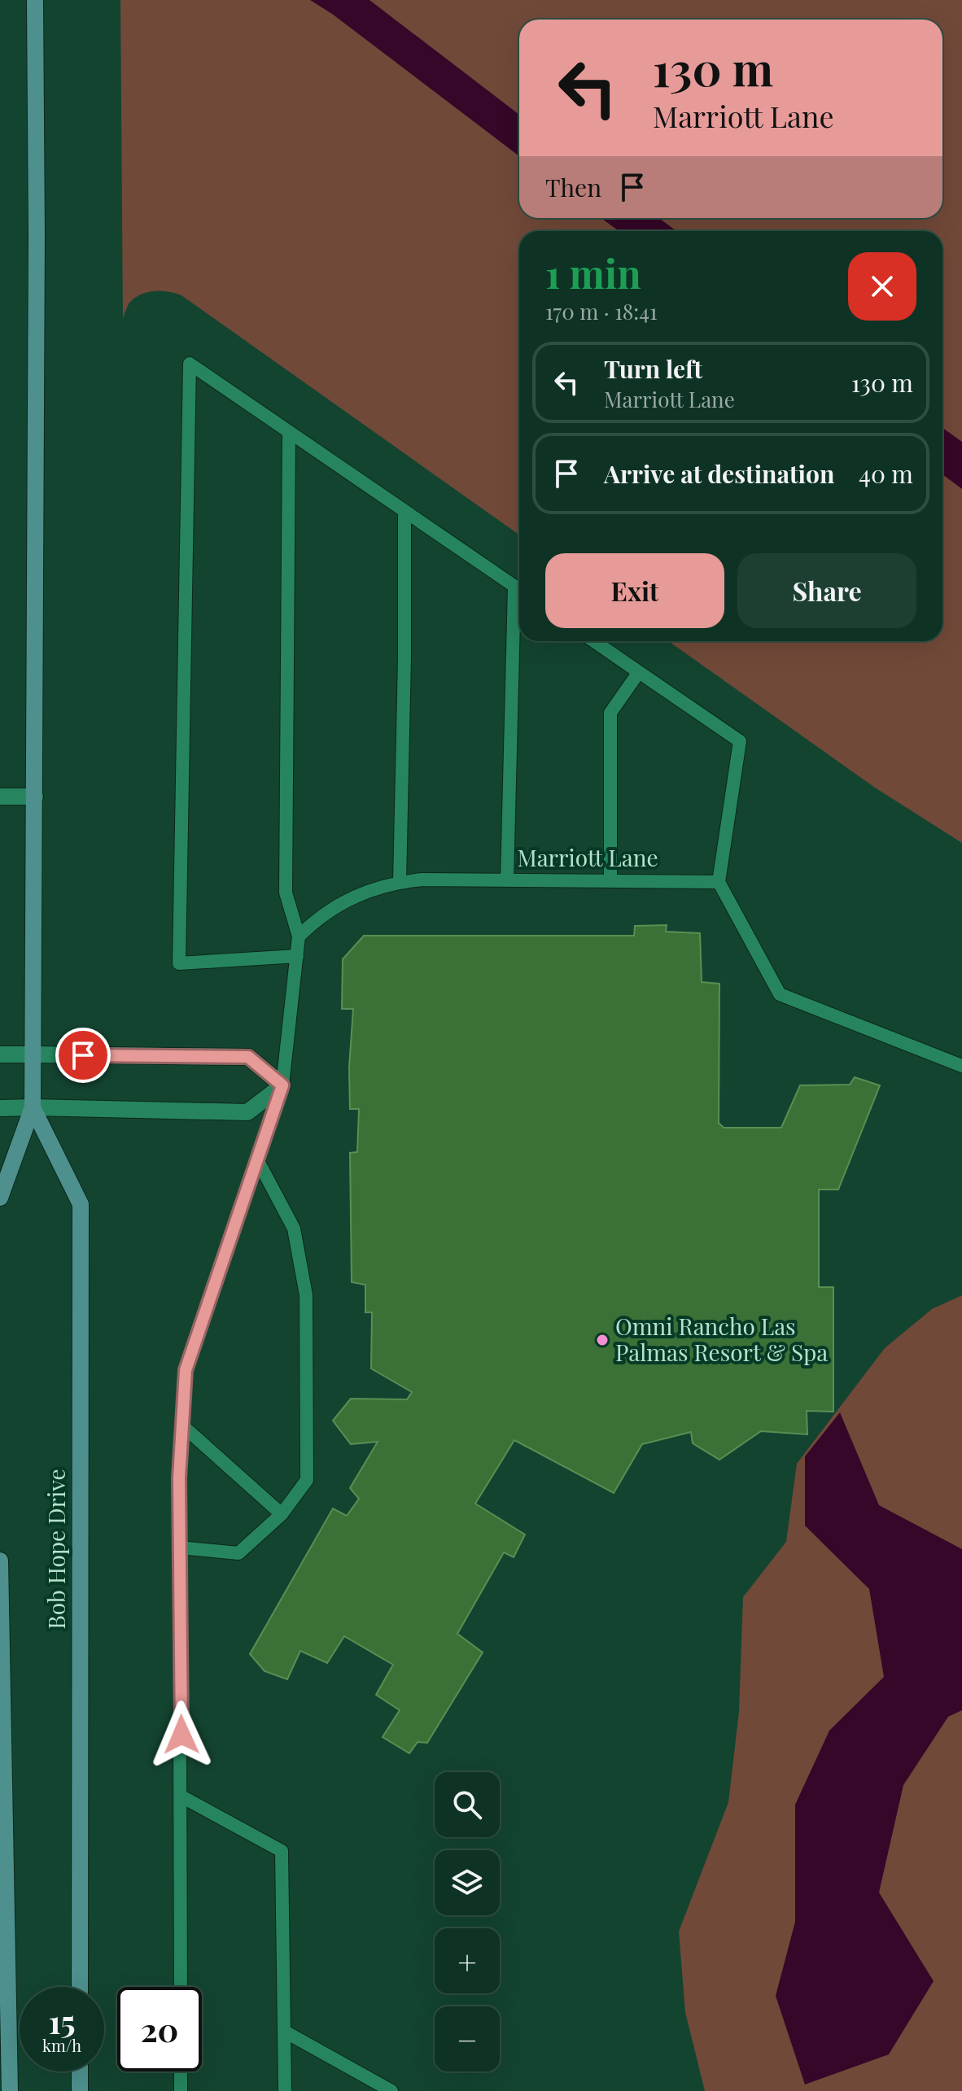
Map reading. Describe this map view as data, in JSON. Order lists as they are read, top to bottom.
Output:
{
  "streets": {
    "main road": ["Bob Hope Drive"],
    "lane": ["Marriott Lane"]
  },
  "places": ["Omni Rancho Las Palmas Resort & Spa"],
  "page": {
    "turn": ["130 m", "Marriott Lane"],
    "then": "Then",
    "heading": ["1 min", "170 m · 18:41"],
    "list": [
      {
        "name": "Turn left",
        "note": "Marriott Lane",
        "value": "130 m"
      },
      {
        "name": "Arrive at destination",
        "value": "40 m"
      }
    ],
    "buttons": ["Exit", "Share"],
    "map_buttons": ["+", "−"],
    "speed": "15 km/h",
    "limit": "20"
  }
}
